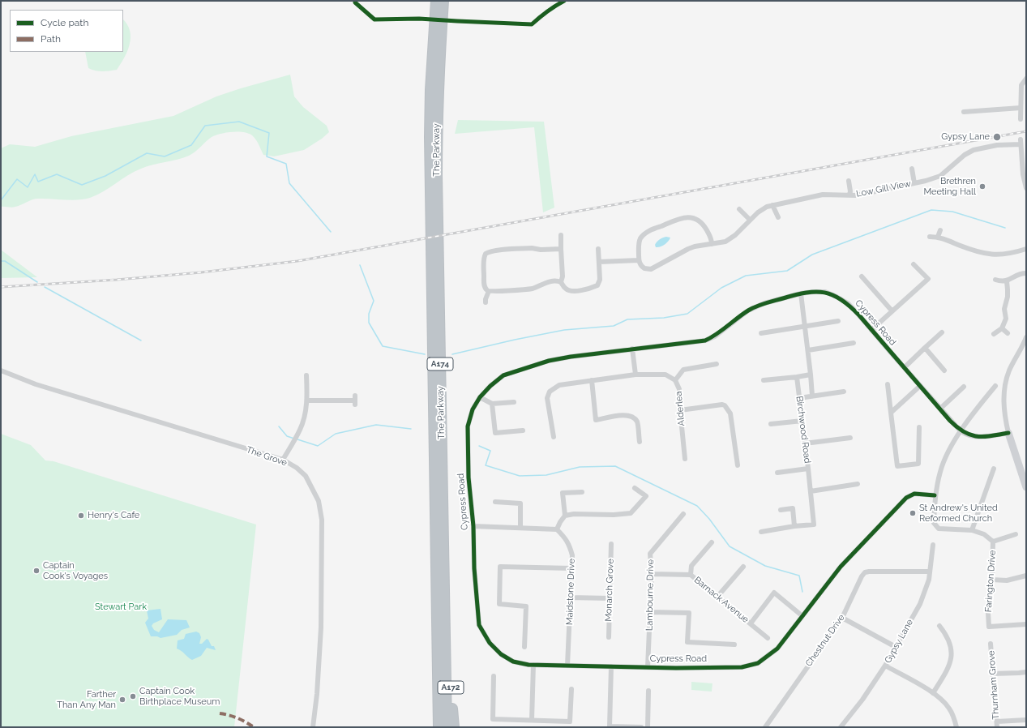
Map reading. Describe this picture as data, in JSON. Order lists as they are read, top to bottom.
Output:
{
  "streets": {
    "highway": ["The Parkway", "A174", "A172"],
    "street": [
      "Low Gill View",
      "Cypress Road",
      "Alderlea",
      "Birchwood Road",
      "The Grove",
      "Farington Drive",
      "Monarch Grove",
      "Maidstone Drive",
      "Lambourne Drive",
      "Barnack Avenue",
      "Chestnut Drive",
      "Gypsy Lane",
      "Thurnham Grove"
    ]
  },
  "crossings": [
    ["The Parkway", "A174"],
    ["The Parkway", "A172"],
    ["Cypress Road", "Farington Drive"],
    ["Cypress Road", "Maidstone Drive"],
    ["Cypress Road", "Lambourne Drive"],
    ["Lambourne Drive", "Barnack Avenue"],
    ["Chestnut Drive", "Gypsy Lane"]
  ],
  "parks": ["Stewart Park"],
  "places": [
    "Gypsy Lane",
    "Brethren Meeting Hall",
    "St Andrew's United Reformed Church",
    "Henry's Cafe",
    "Captain Cook's Voyages",
    "Captain Cook Birthplace Museum",
    "Farther Than Any Man"
  ],
  "legend": ["Cycle path", "Path"]
}
